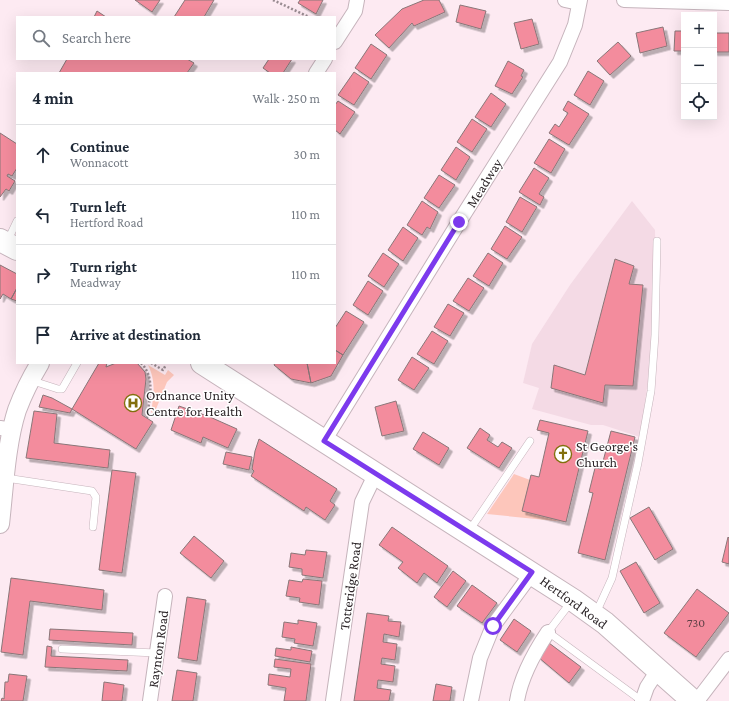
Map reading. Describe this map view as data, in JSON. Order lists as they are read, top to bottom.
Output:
{
  "streets": {
    "main road": ["Hertford Road"],
    "street": ["Meadway", "Totteridge Road", "Raynton Road"]
  },
  "crossings": [
    ["Meadway", "Hertford Road"],
    ["Totteridge Road", "Hertford Road"]
  ],
  "places": {
    "hospital": ["Ordnance Unity Centre for Health"],
    "church": ["St George's Church"]
  },
  "house_numbers": ["730"],
  "page": {
    "map_buttons": ["+", "−"],
    "search": "Search here",
    "heading": ["4 min", "Walk · 250 m"],
    "list": [
      ["Continue", "Wonnacott", "30 m"],
      ["Turn left", "Hertford Road", "110 m"],
      ["Turn right", "Meadway", "110 m"],
      "Arrive at destination"
    ]
  }
}
